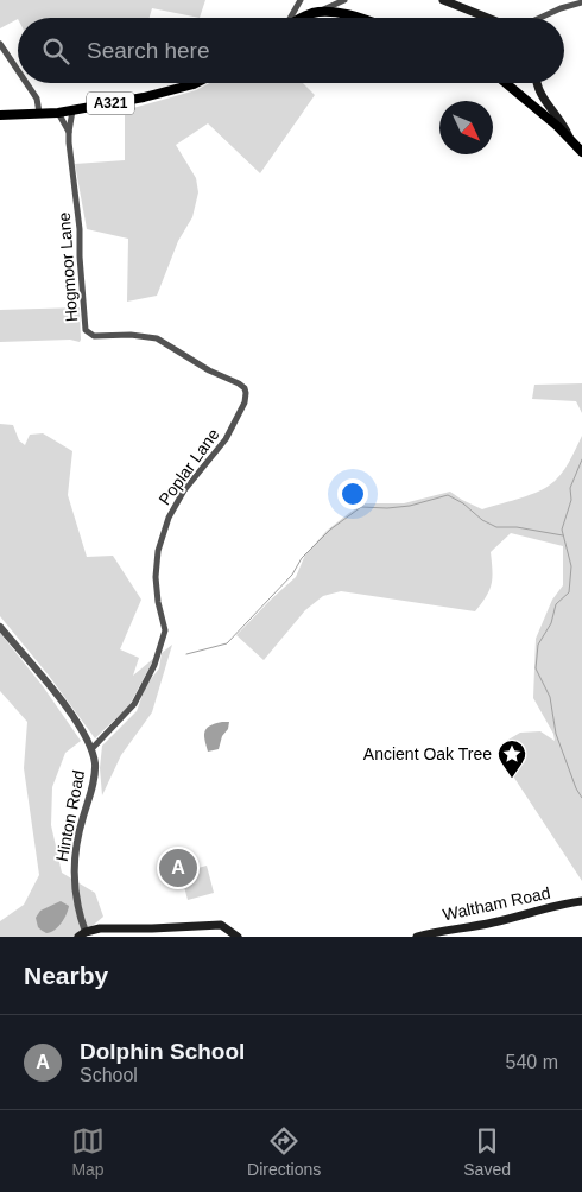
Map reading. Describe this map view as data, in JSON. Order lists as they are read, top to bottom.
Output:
{
  "streets": {
    "main road": ["A321", "Waltham Road"],
    "street": ["Hogmoor Lane", "Poplar Lane", "Hinton Road"]
  },
  "crossings": [
    ["A321", "Hogmoor Lane"],
    ["Hogmoor Lane", "Poplar Lane"],
    ["Poplar Lane", "Hinton Road"]
  ],
  "places": {
    "place": ["Ancient Oak Tree"]
  },
  "north": "bottom right",
  "page": {
    "search": "Search here",
    "pins": "A",
    "heading": "Nearby",
    "list": [
      {
        "mark": "A",
        "name": "Dolphin School",
        "note": "School",
        "value": "540 m"
      }
    ],
    "nav": ["Map", "Directions", "Saved"]
  }
}
